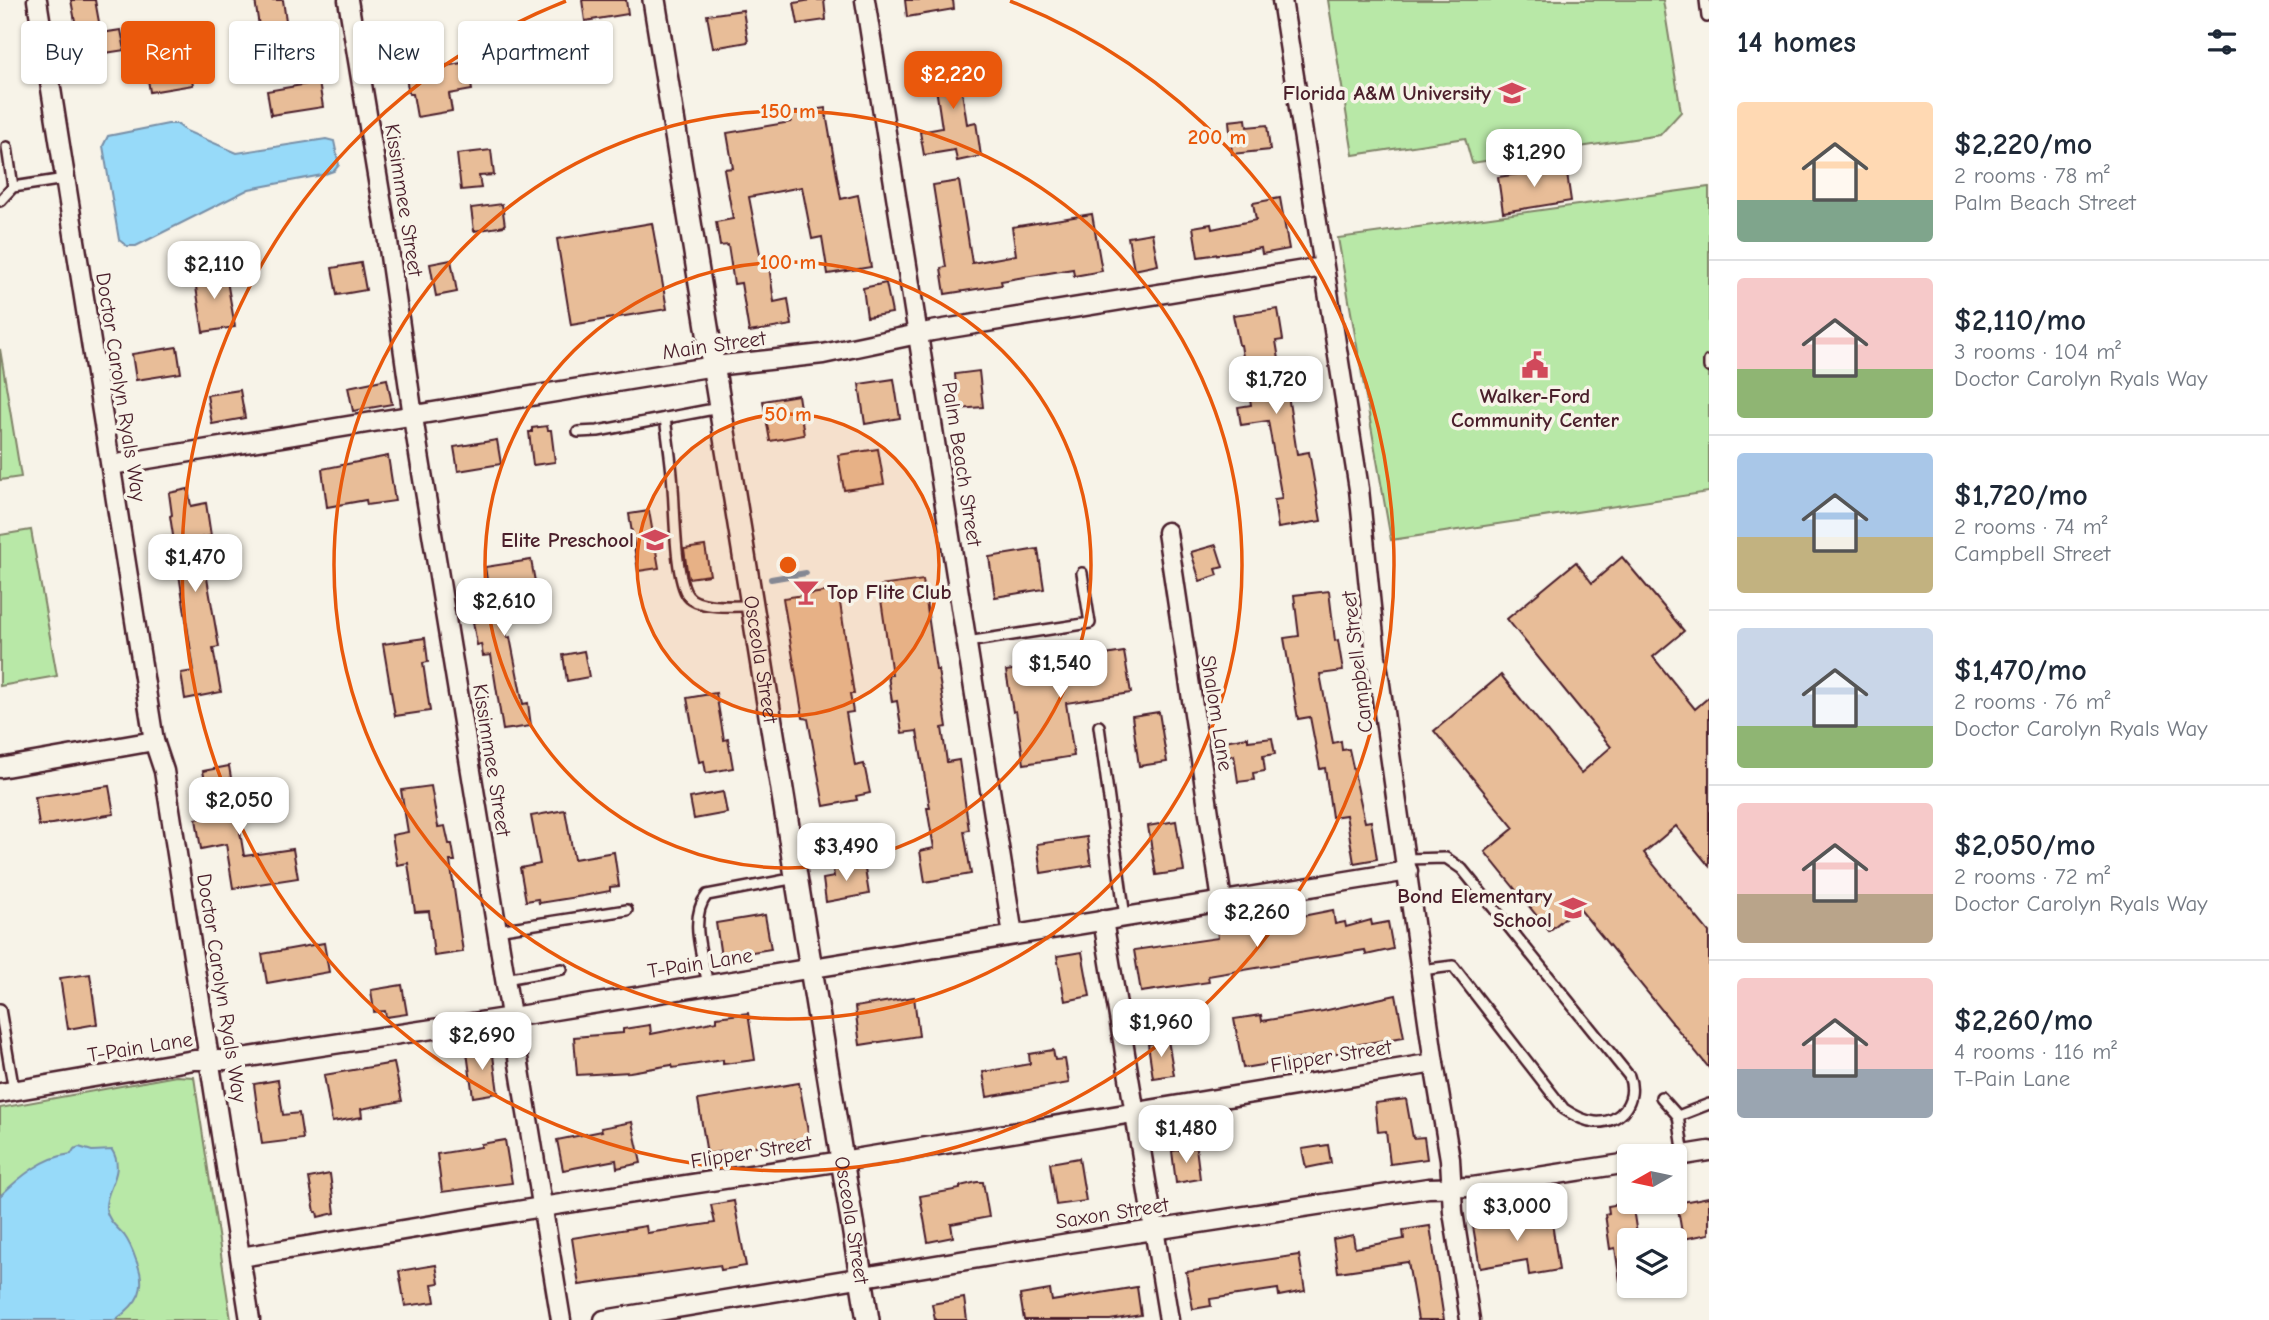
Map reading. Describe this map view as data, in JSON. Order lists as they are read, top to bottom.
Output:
{
  "streets": {
    "street": [
      "Kissimmee Street",
      "Main Street",
      "Doctor Carolyn Ryals Way",
      "Palm Beach Street",
      "Osceola Street",
      "Campbell Street",
      "Shalom Lane",
      "T-Pain Lane",
      "Flipper Street",
      "Saxon Street"
    ]
  },
  "crossings": [
    ["Kissimmee Street", "Main Street"],
    ["Kissimmee Street", "T-Pain Lane"],
    ["Kissimmee Street", "Flipper Street"],
    ["Main Street", "Doctor Carolyn Ryals Way"],
    ["Main Street", "Palm Beach Street"],
    ["Main Street", "Osceola Street"],
    ["Main Street", "Campbell Street"],
    ["Doctor Carolyn Ryals Way", "T-Pain Lane"],
    ["Doctor Carolyn Ryals Way", "Flipper Street"],
    ["Palm Beach Street", "T-Pain Lane"],
    ["Osceola Street", "T-Pain Lane"],
    ["Osceola Street", "Flipper Street"],
    ["Osceola Street", "Saxon Street"],
    ["Campbell Street", "T-Pain Lane"],
    ["Campbell Street", "Flipper Street"],
    ["Campbell Street", "Saxon Street"],
    ["Shalom Lane", "T-Pain Lane"]
  ],
  "places": {
    "school or university": ["Florida A&M University", "Elite Preschool", "Bond Elementary School"],
    "public building": ["Walker-Ford Community Center"],
    "bar": ["Top Flite Club"]
  },
  "north": "left",
  "page": {
    "heading": "14 homes",
    "chip": [
      "Buy",
      "Rent",
      "Filters",
      "New",
      "Apartment"
    ],
    "price": [
      "$2,220",
      "$1,290",
      "$2,110",
      "$1,720",
      "$1,470",
      "$2,610",
      "$1,540",
      "$2,050",
      "$3,490",
      "$2,260",
      "$1,960",
      "$2,690",
      "$1,480",
      "$3,000"
    ],
    "list": [
      {
        "name": "$2,220/mo",
        "note": "2 rooms · 78 m² · Palm Beach Street"
      },
      {
        "name": "$2,110/mo",
        "note": "3 rooms · 104 m² · Doctor Carolyn Ryals Way"
      },
      {
        "name": "$1,720/mo",
        "note": "2 rooms · 74 m² · Campbell Street"
      },
      {
        "name": "$1,470/mo",
        "note": "2 rooms · 76 m² · Doctor Carolyn Ryals Way"
      },
      {
        "name": "$2,050/mo",
        "note": "2 rooms · 72 m² · Doctor Carolyn Ryals Way"
      },
      {
        "name": "$2,260/mo",
        "note": "4 rooms · 116 m² · T-Pain Lane"
      }
    ]
  },
  "rings": [
    "150 m",
    "200 m",
    "100 m",
    "50 m"
  ]
}
